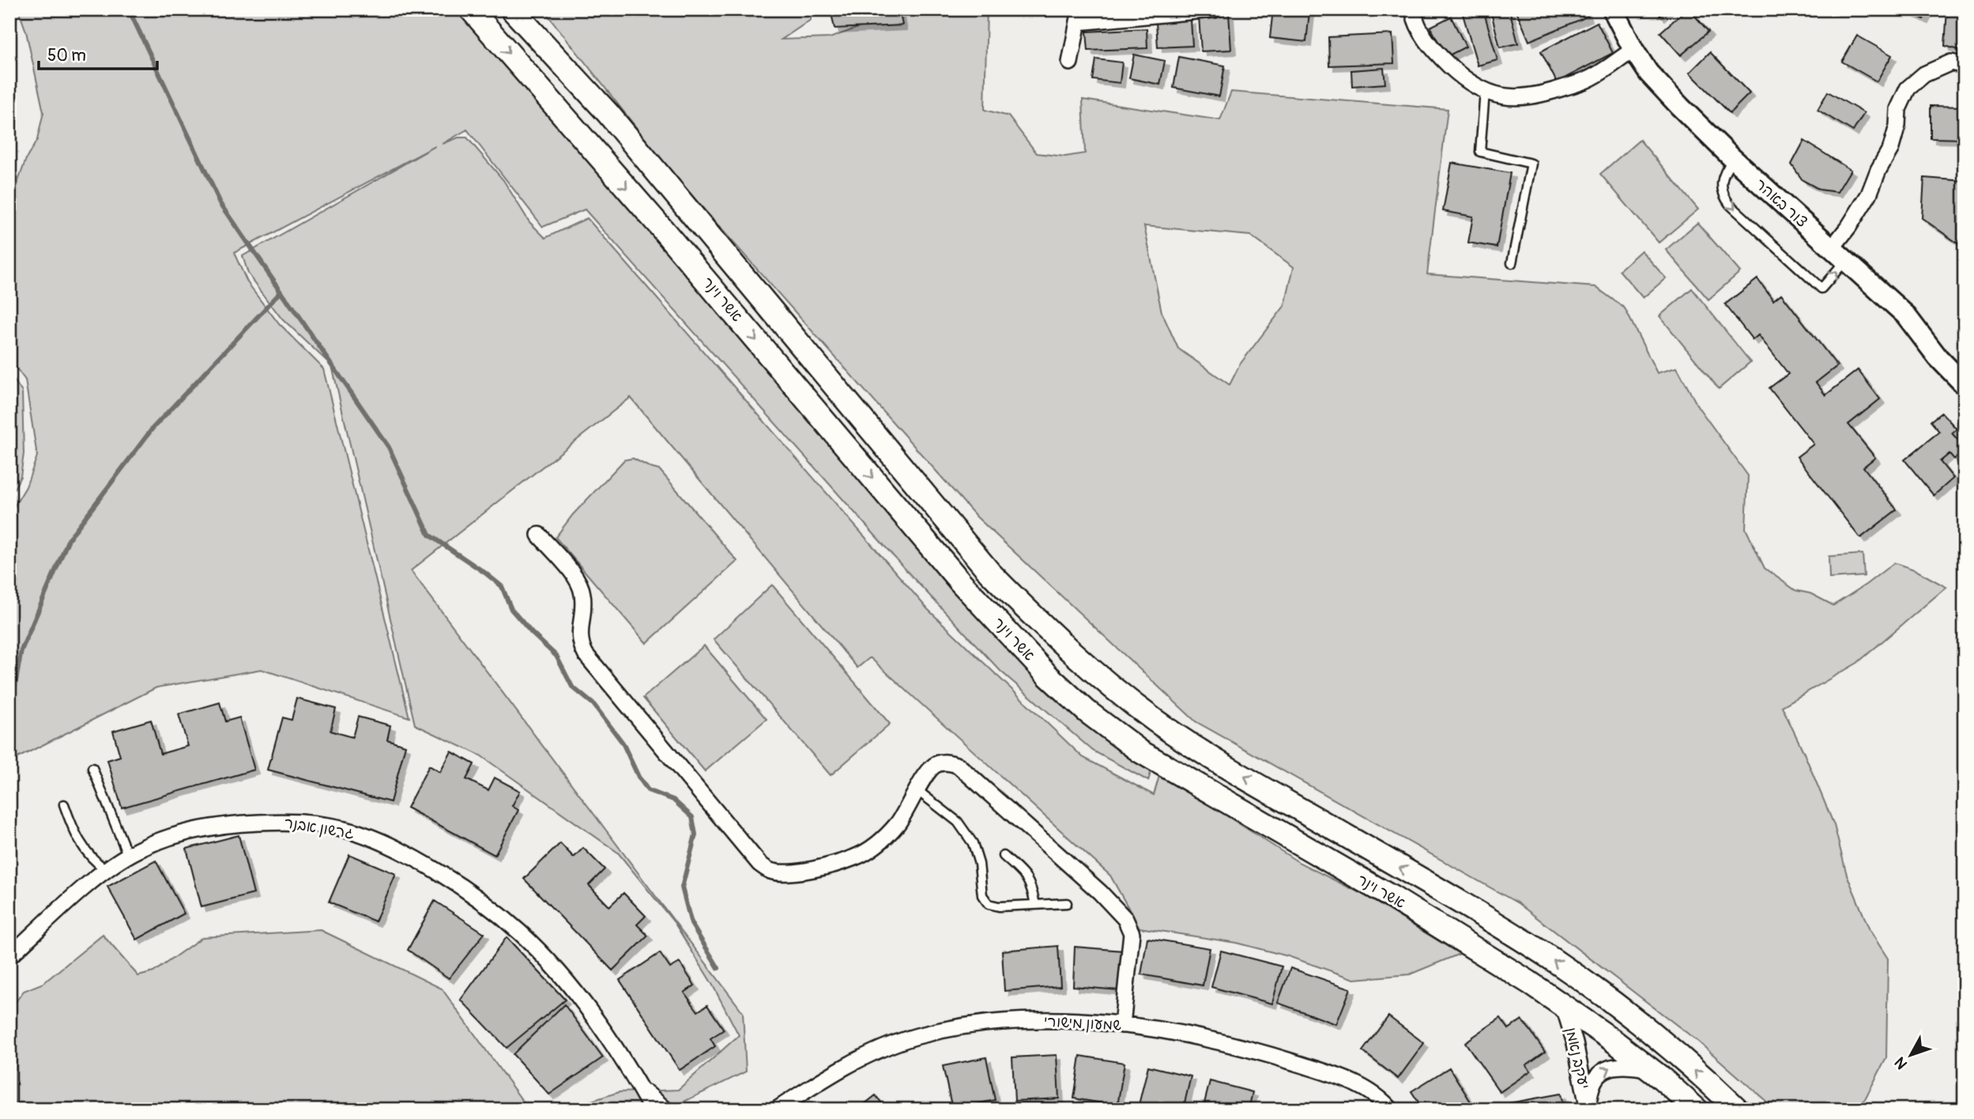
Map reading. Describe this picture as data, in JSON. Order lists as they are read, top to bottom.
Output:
{
  "streets": {
    "main road": ["אשר וינר"],
    "street": [
      "צור באהר",
      "גרשון אבנר",
      "שמעון מישורי",
      "יעקב נאמן"
    ]
  },
  "crossings": [
    ["אשר וינר", "יעקב נאמן"]
  ],
  "scale_bar": "50 m",
  "north": "bottom left"
}
